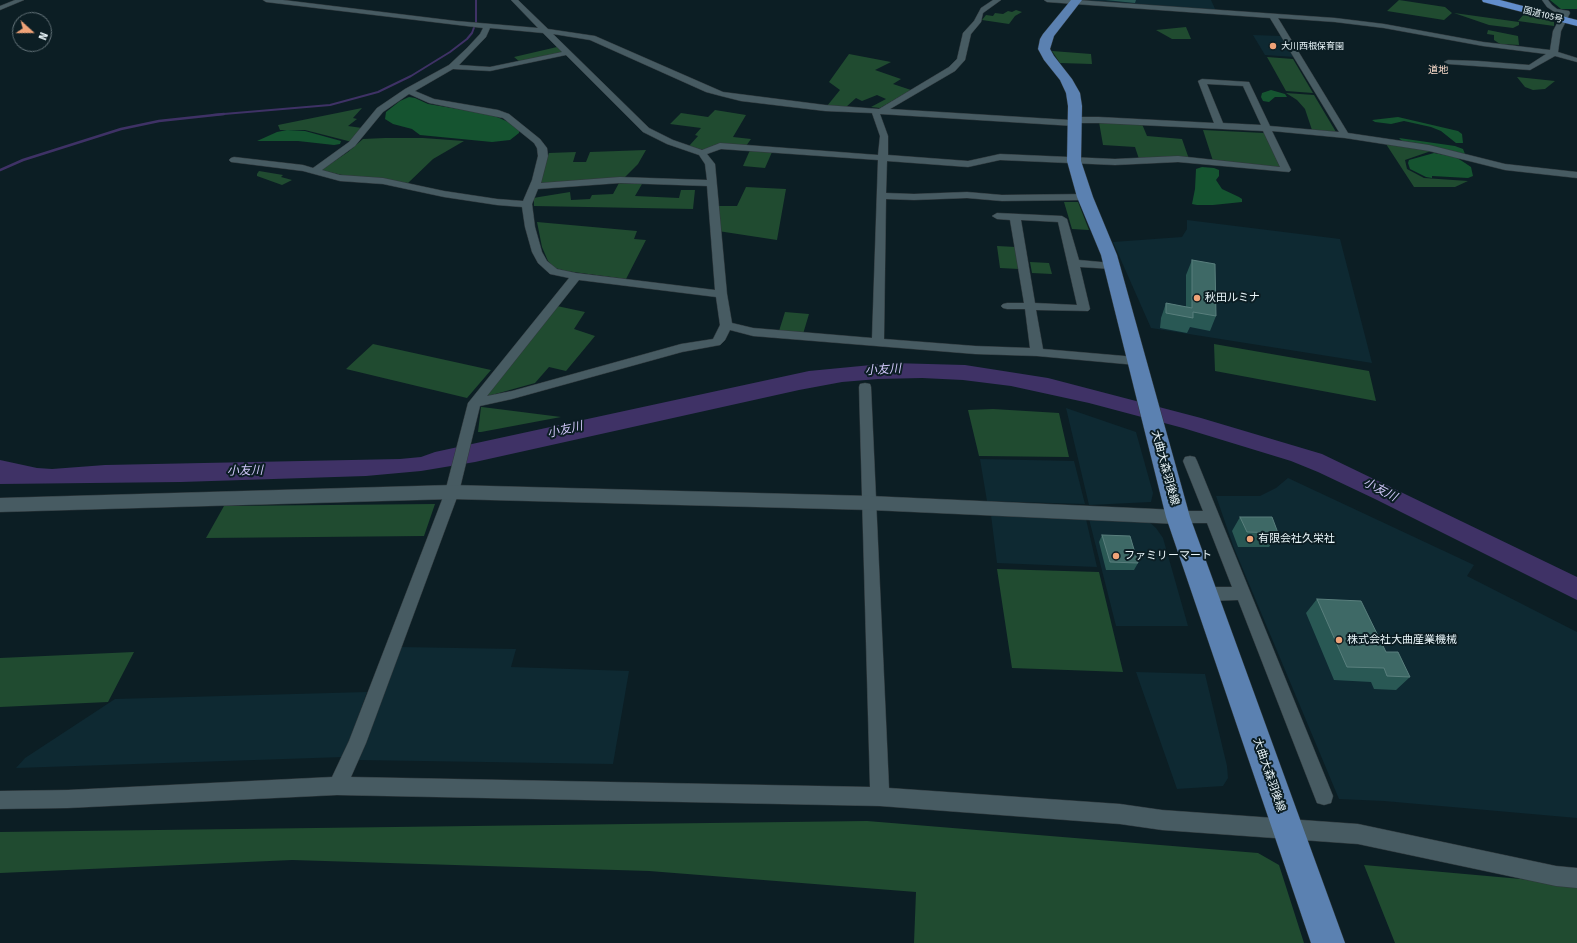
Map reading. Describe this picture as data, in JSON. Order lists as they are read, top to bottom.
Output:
{
  "streets": {
    "highway": ["国道105号"],
    "main road": ["大曲大森羽後線"]
  },
  "districts": ["道地"],
  "water": ["小友川"],
  "places": [
    "大川西根保育園",
    "秋田ルミナ",
    "有限会社久栄社",
    "ファミリーマート",
    "株式会社大曲産業機械"
  ],
  "north": "right"
}
